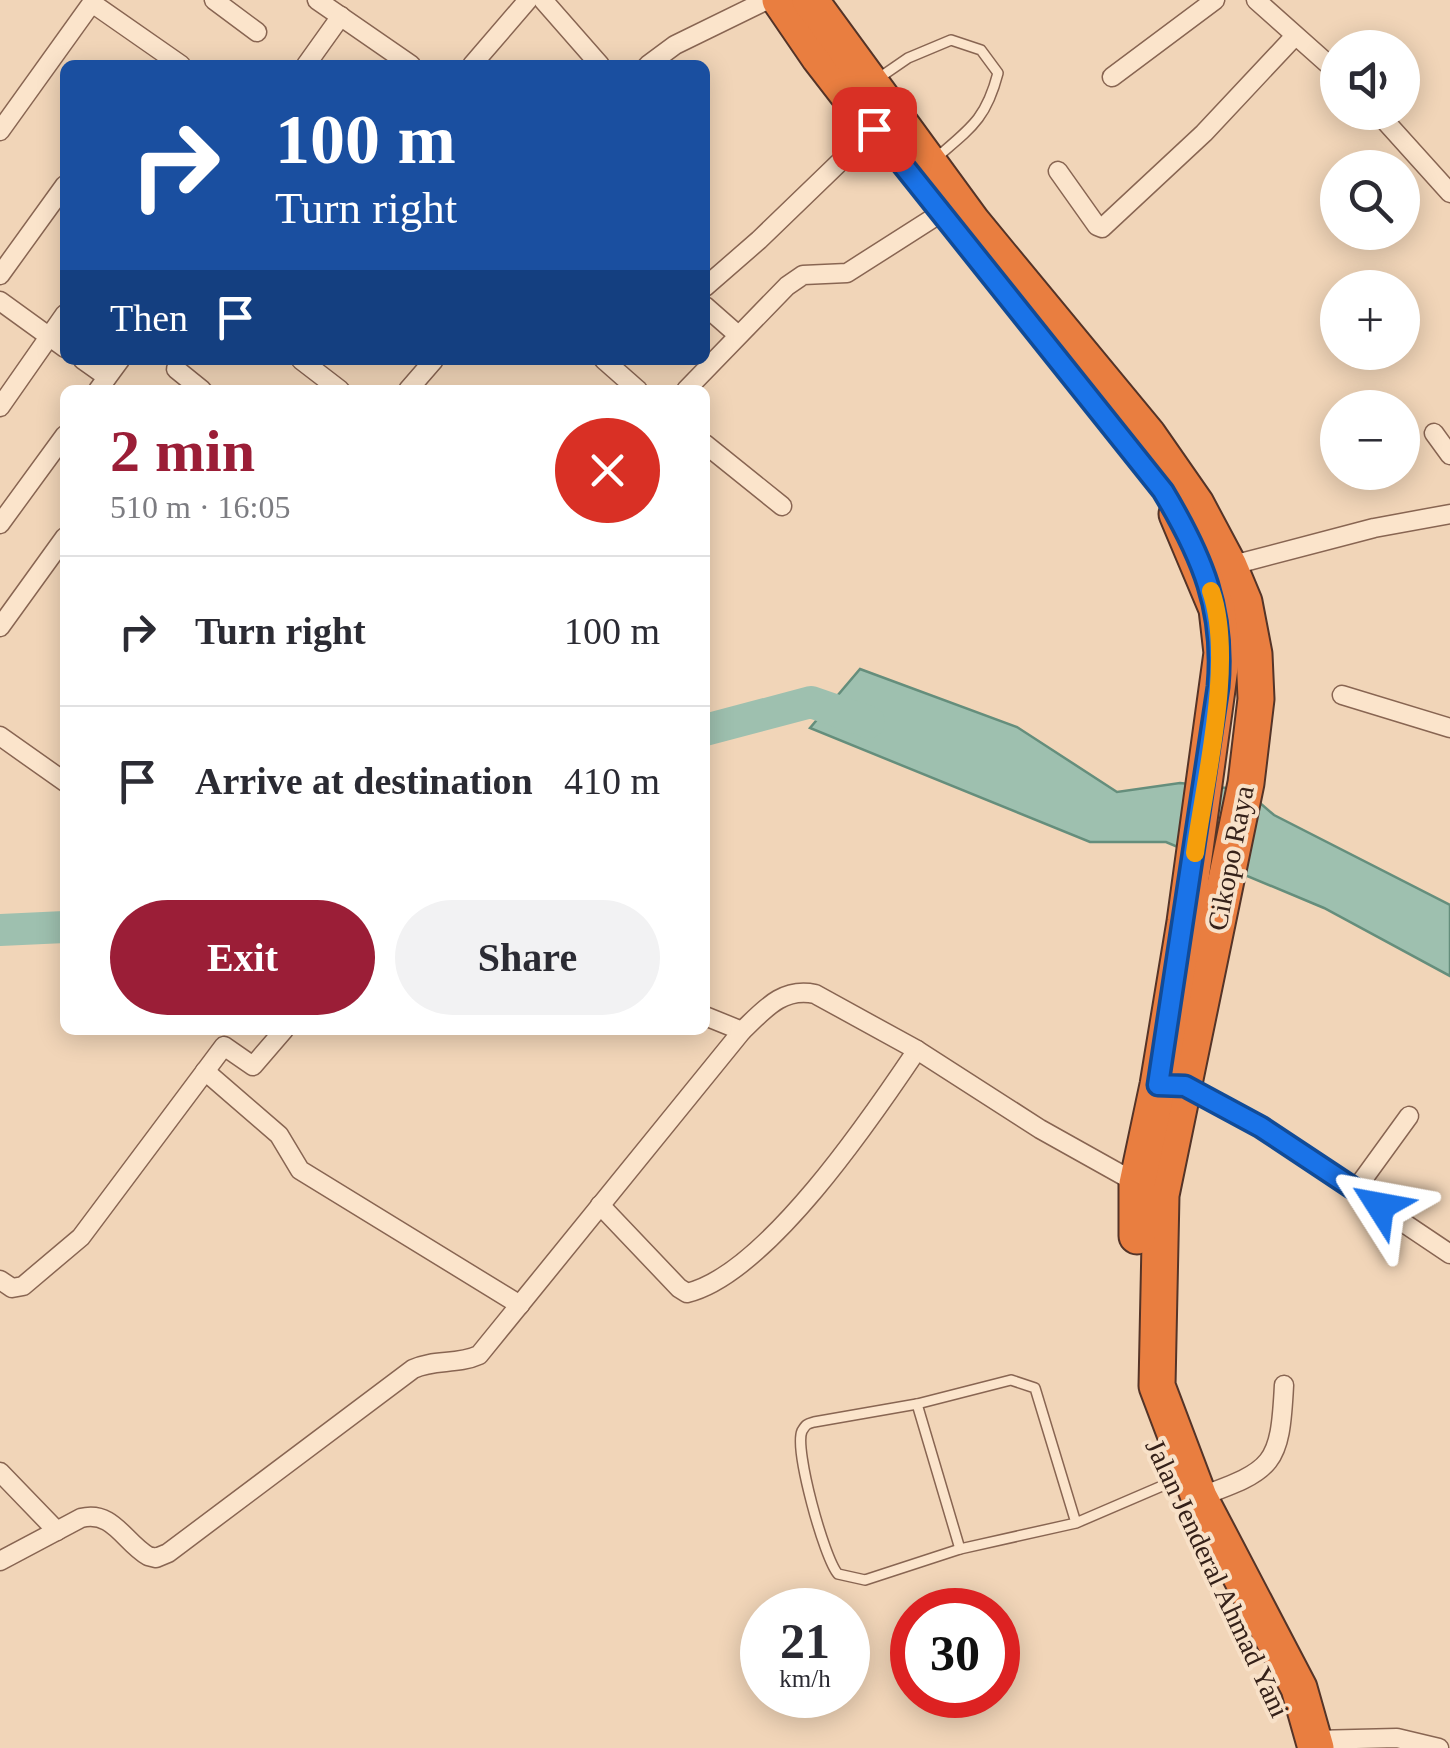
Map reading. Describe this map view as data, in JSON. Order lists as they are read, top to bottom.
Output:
{
  "streets": {
    "highway": ["Cikopo Raya"]
  },
  "page": {
    "map_buttons": ["+", "−"],
    "turn": ["100 m", "Turn right"],
    "then": "Then",
    "heading": ["2 min", "510 m · 16:05"],
    "list": [
      {
        "name": "Turn right",
        "value": "100 m"
      },
      {
        "name": "Arrive at destination",
        "value": "410 m"
      }
    ],
    "buttons": ["Exit", "Share"],
    "speed": "21 km/h",
    "limit": "30"
  }
}
